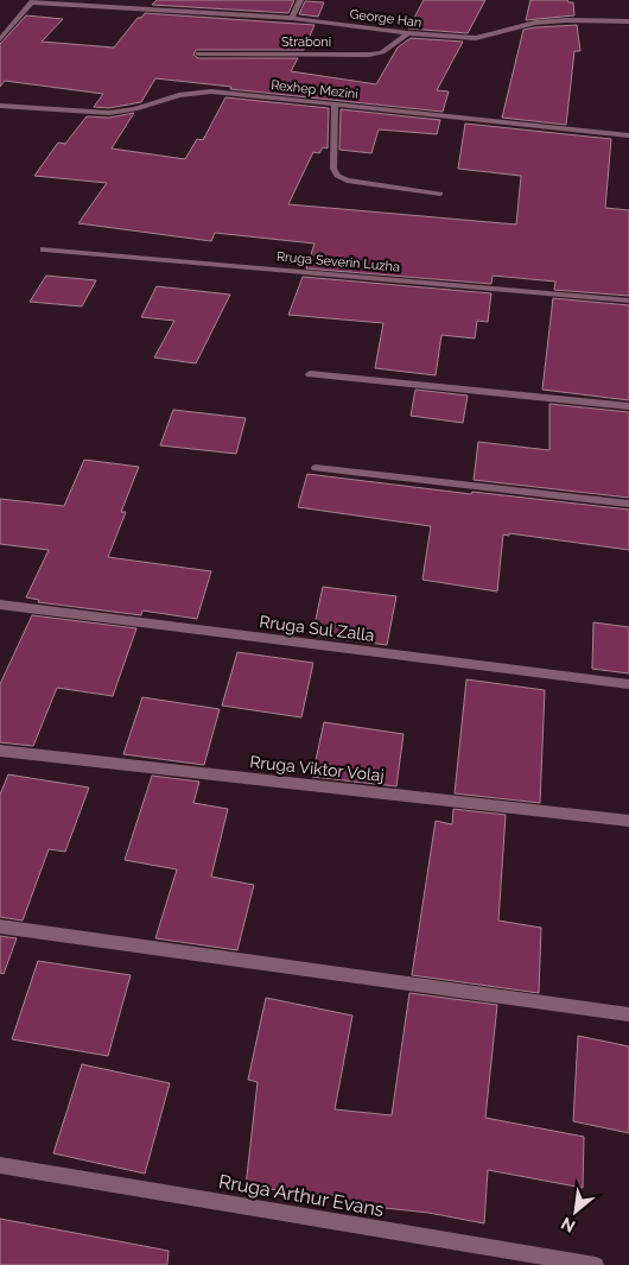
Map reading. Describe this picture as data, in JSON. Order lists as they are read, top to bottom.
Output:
{
  "streets": {
    "street": [
      "George Han",
      "Straboni",
      "Rexhep Mezini",
      "Rruga Severin Luzha",
      "Rruga Sul Zalla",
      "Rruga Viktor Volaj",
      "Rruga Arthur Evans"
    ]
  },
  "crossings": [
    ["George Han", "Straboni"]
  ],
  "north": "bottom left"
}
